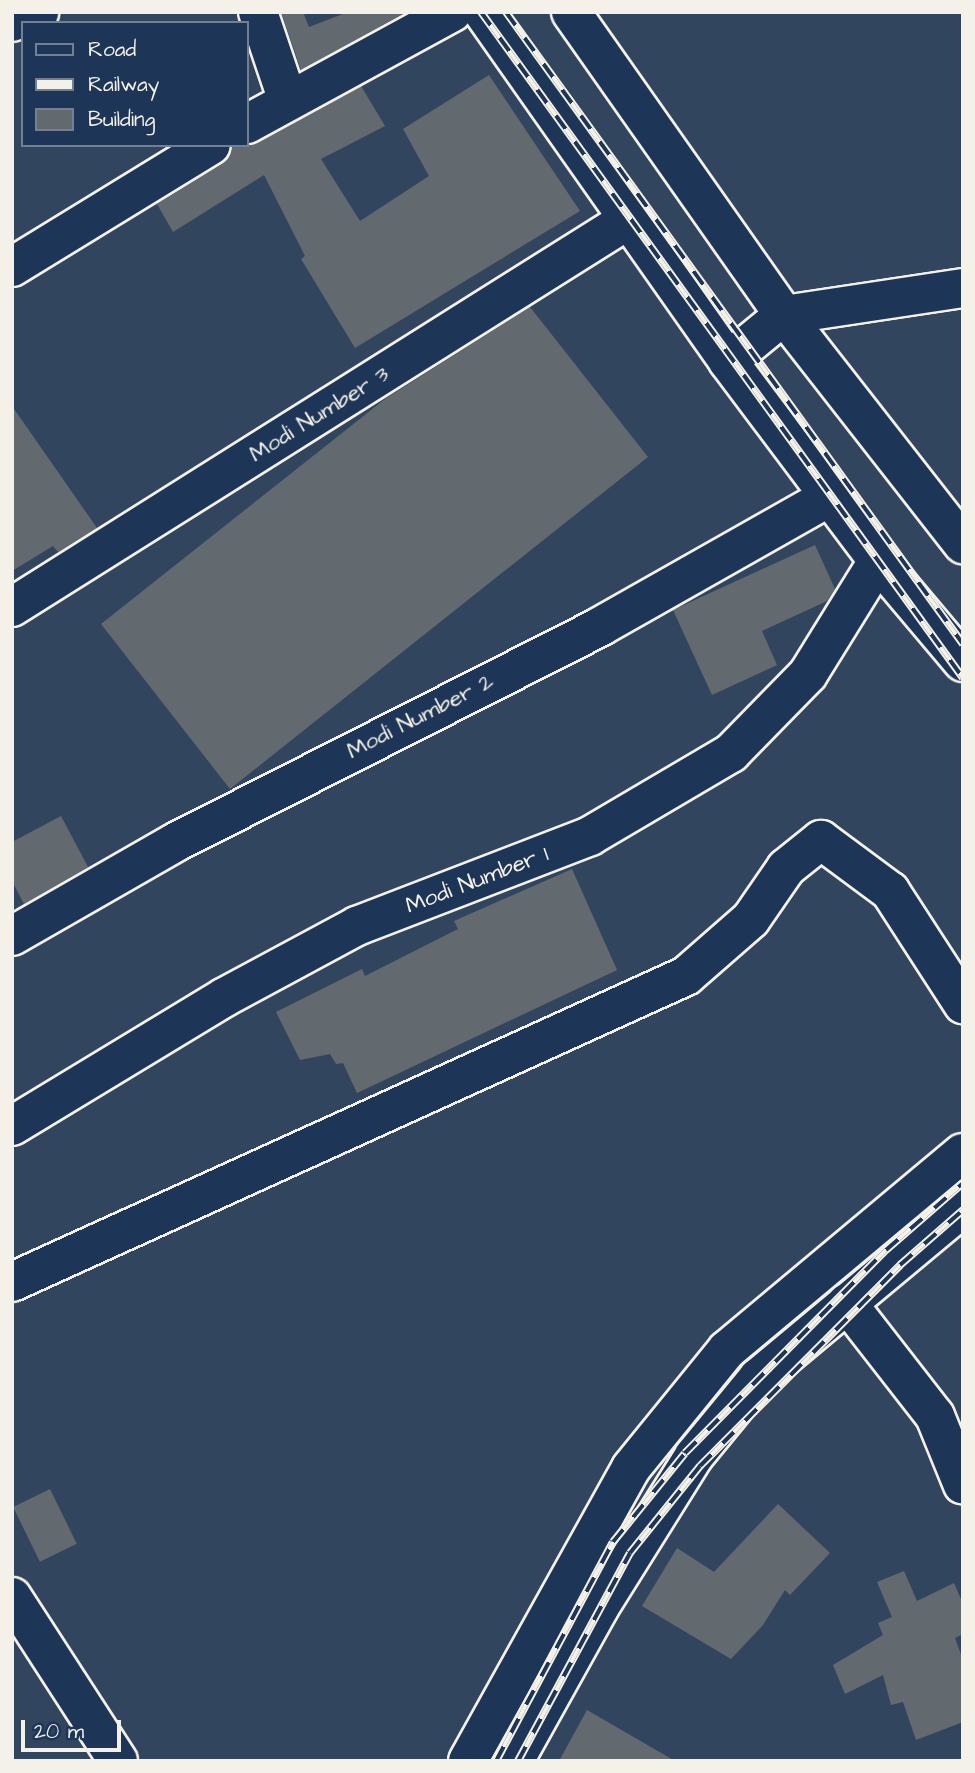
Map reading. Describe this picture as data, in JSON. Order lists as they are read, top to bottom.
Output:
{
  "streets": {
    "street": ["Modi Number 3", "Modi Number 2", "Modi Number 1"]
  },
  "legend": ["Road", "Railway", "Building"],
  "scale_bar": "20 m"
}
